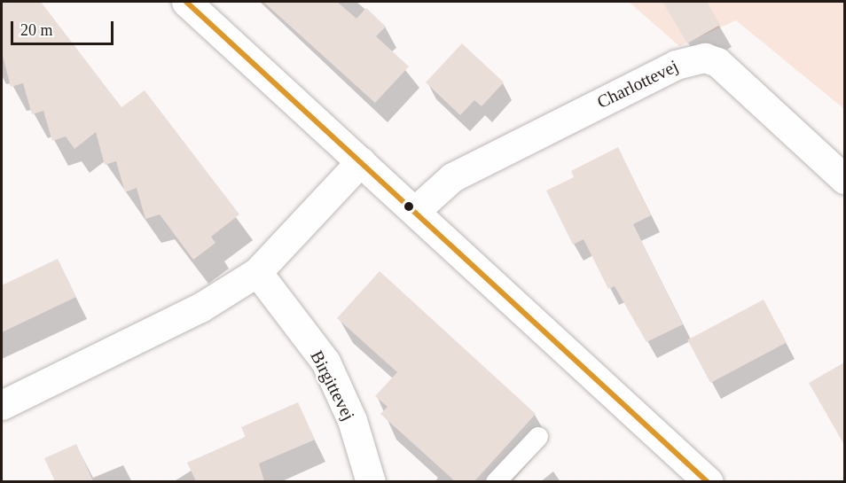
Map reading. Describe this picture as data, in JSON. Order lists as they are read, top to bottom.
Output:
{
  "streets": {
    "street": ["Charlottevej", "Birgittevej"]
  },
  "scale_bar": "20 m"
}
